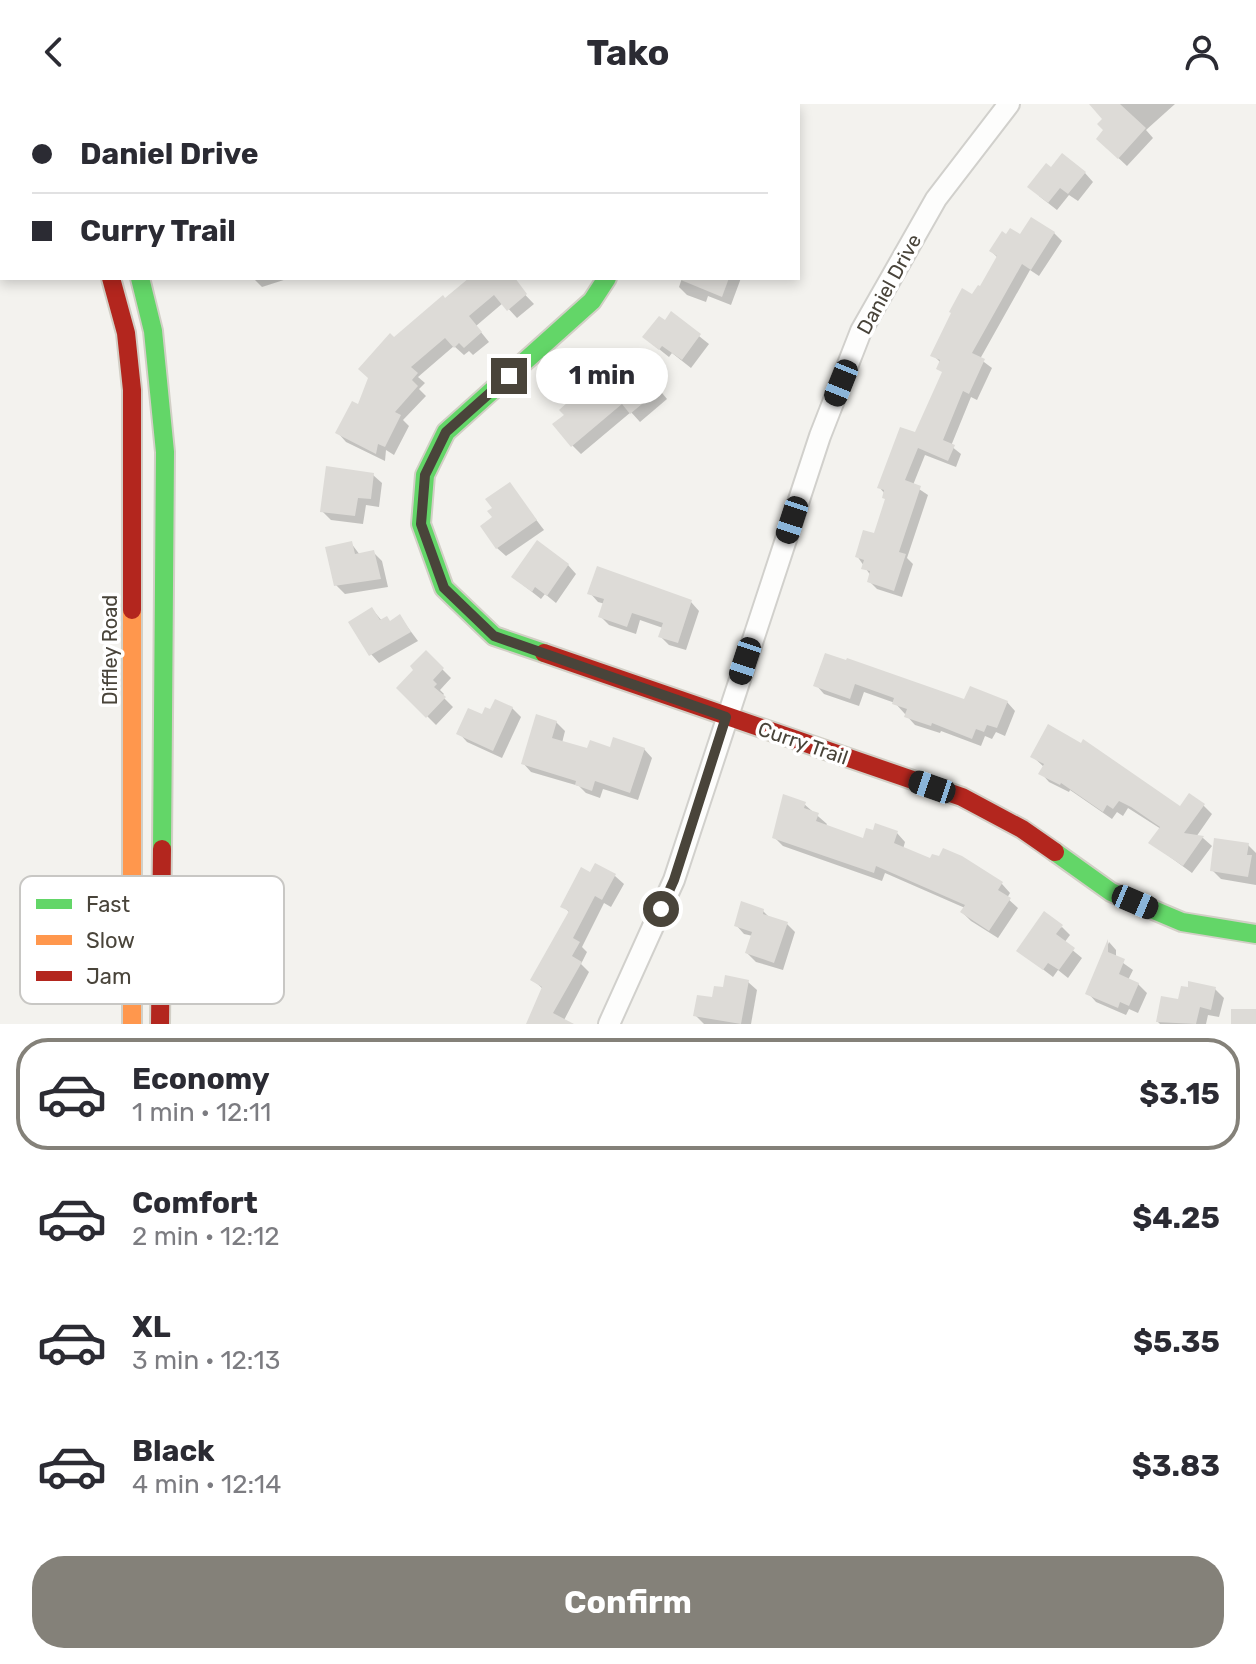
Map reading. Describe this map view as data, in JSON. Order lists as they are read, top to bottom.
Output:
{
  "streets": {
    "main road": ["Diffley Road", "Curry Trail"],
    "street": ["Daniel Drive"]
  },
  "crossings": [
    ["Daniel Drive", "Curry Trail"]
  ],
  "legend": ["Fast", "Slow", "Jam"],
  "page": {
    "header": "Tako",
    "banner": ["Daniel Drive", "Curry Trail"],
    "bubble": "1 min",
    "list": [
      {
        "name": "Economy",
        "note": "1 min · 12:11",
        "value": "$3.15"
      },
      {
        "name": "Comfort",
        "note": "2 min · 12:12",
        "value": "$4.25"
      },
      {
        "name": "XL",
        "note": "3 min · 12:13",
        "value": "$5.35"
      },
      {
        "name": "Black",
        "note": "4 min · 12:14",
        "value": "$3.83"
      }
    ],
    "buttons": "Confirm"
  }
}
